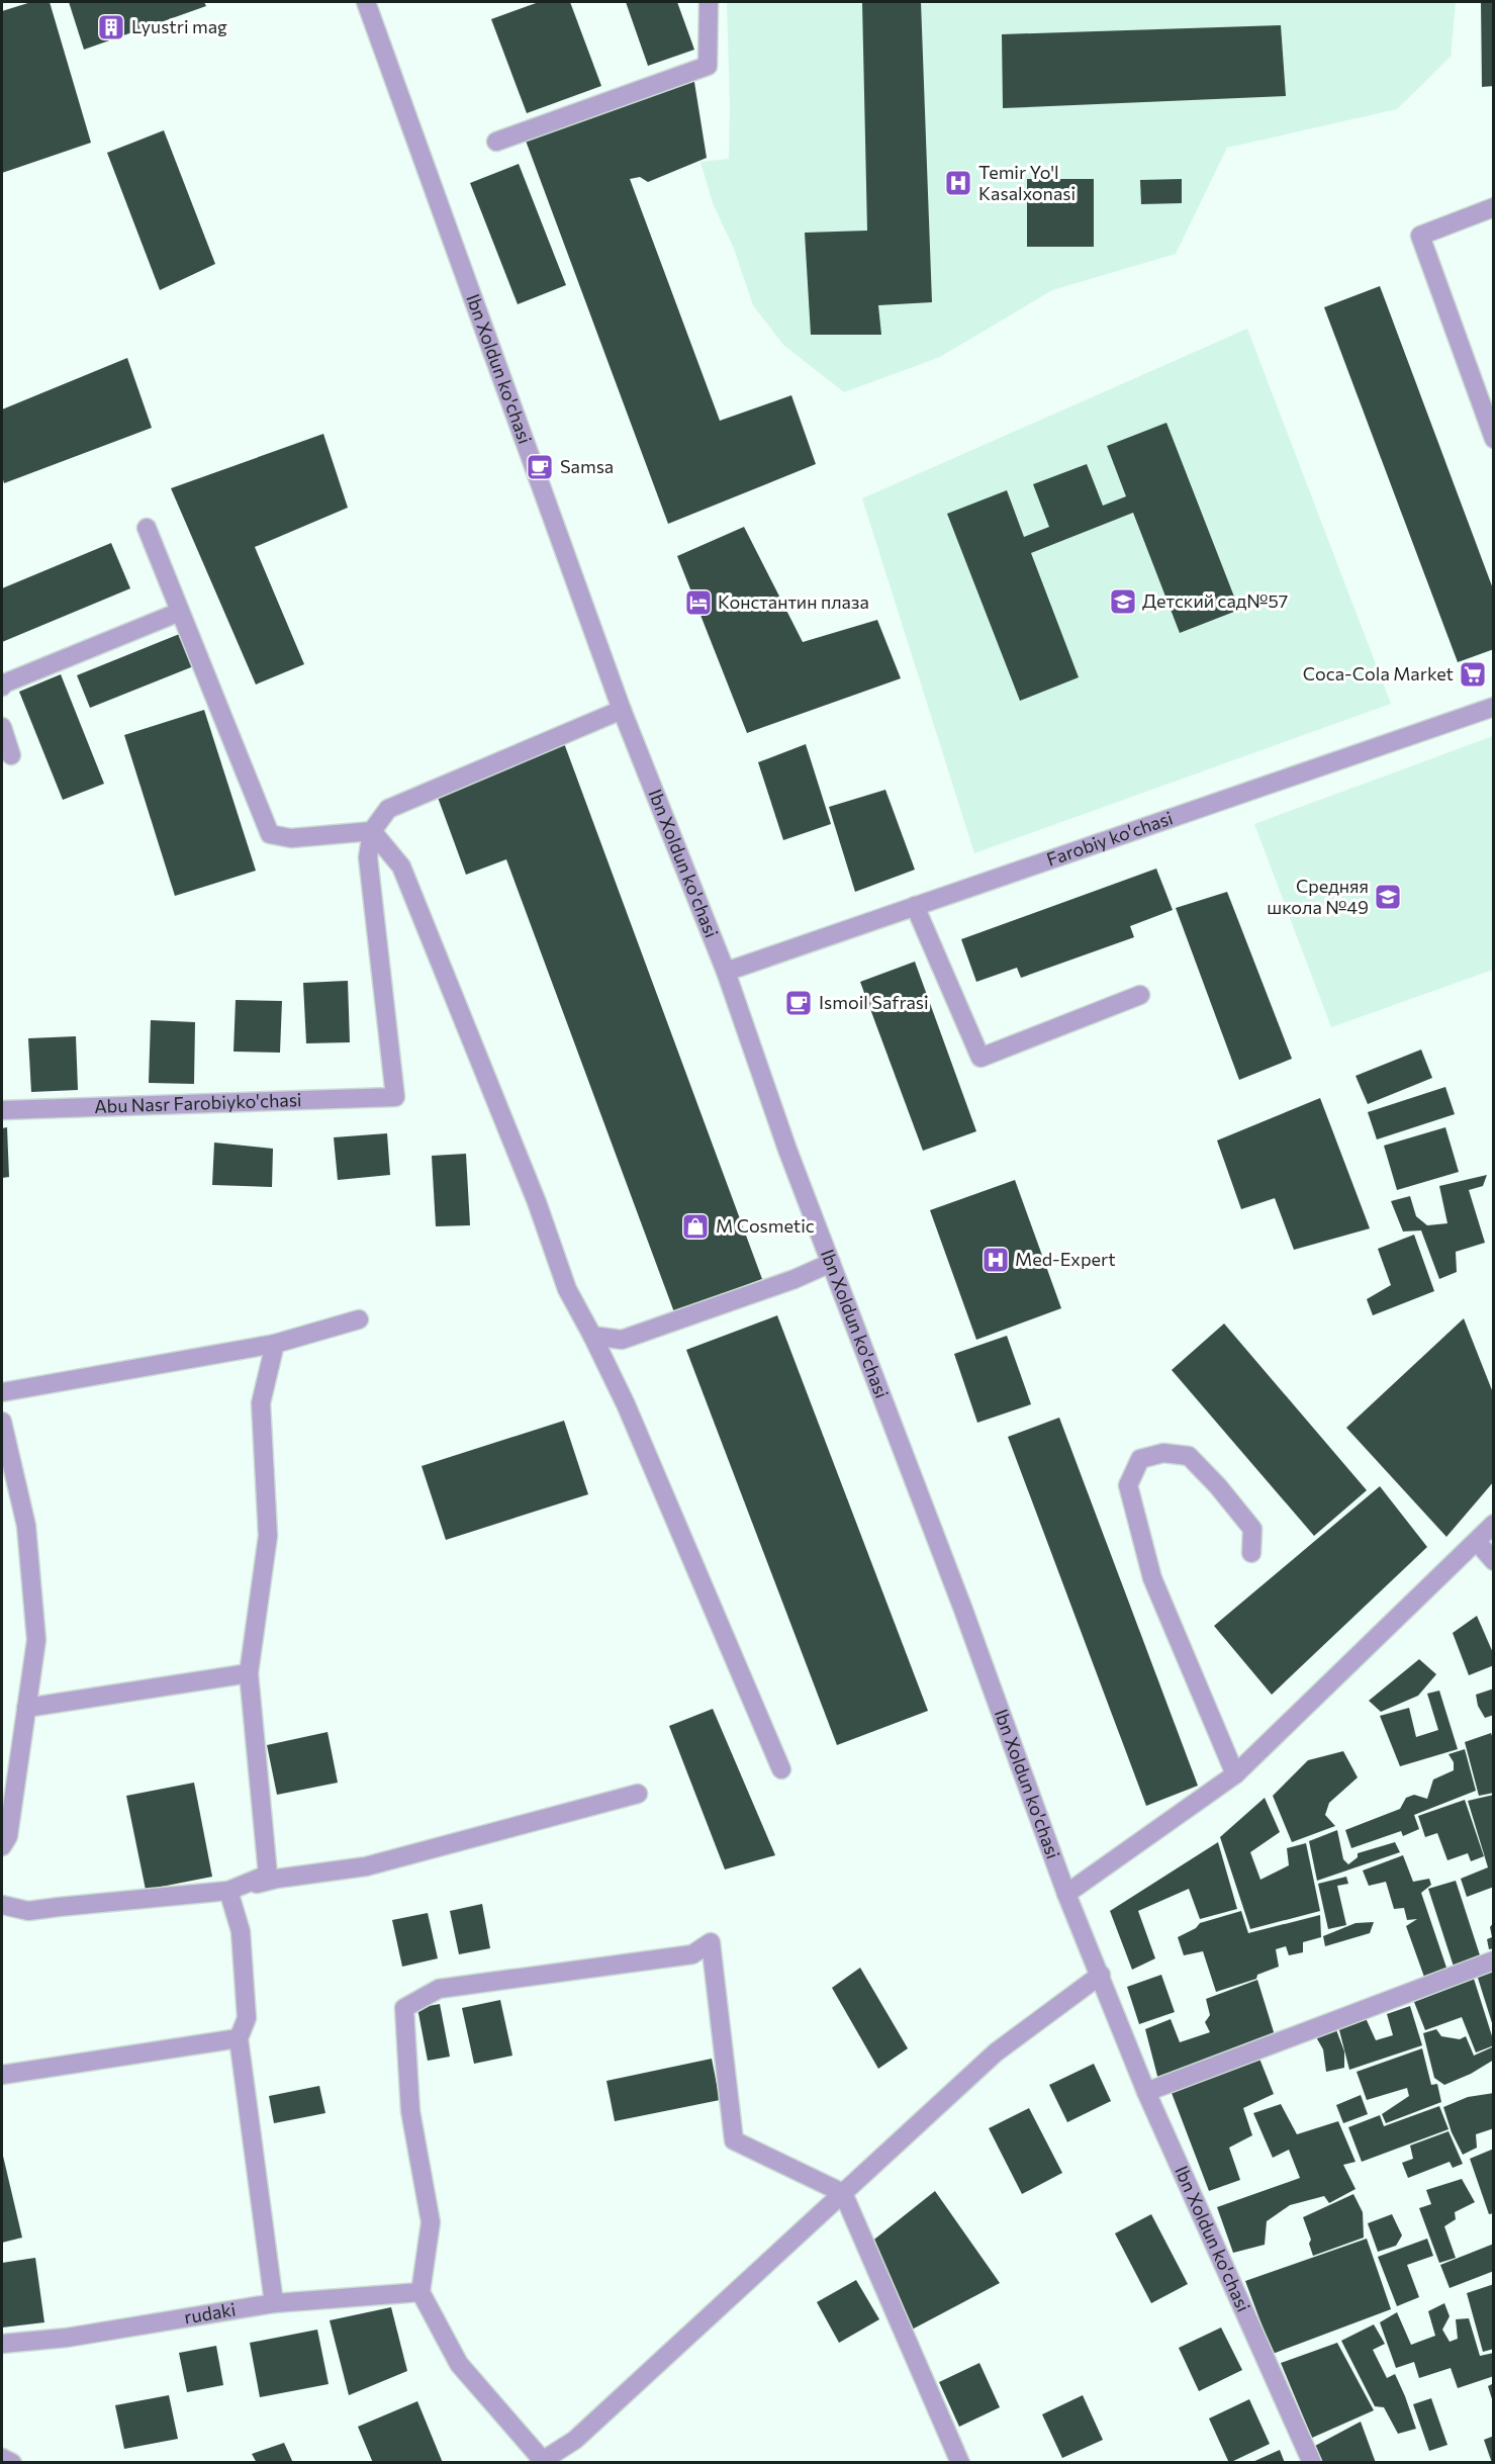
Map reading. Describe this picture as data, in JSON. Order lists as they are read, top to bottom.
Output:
{
  "streets": {
    "street": [
      "Ibn Xoldun ko'chasi",
      "Farobiy ko'chasi",
      "Abu Nasr Farobiyko'chasi",
      "rudaki"
    ]
  },
  "crossings": [
    ["Ibn Xoldun ko'chasi", "Farobiy ko'chasi"]
  ],
  "places": {
    "building": ["Lyustri mag"],
    "hospital": ["Temir Yo'l Kasalxonasi", "Med-Expert"],
    "cafe": ["Samsa", "Ismoil Safrasi"],
    "school or university": ["Детский сад№57", "Средняя школа №49"],
    "hotel": ["Константин плаза"],
    "supermarket": ["Coca-Cola Market"],
    "shop": ["M Cosmetic"]
  }
}
